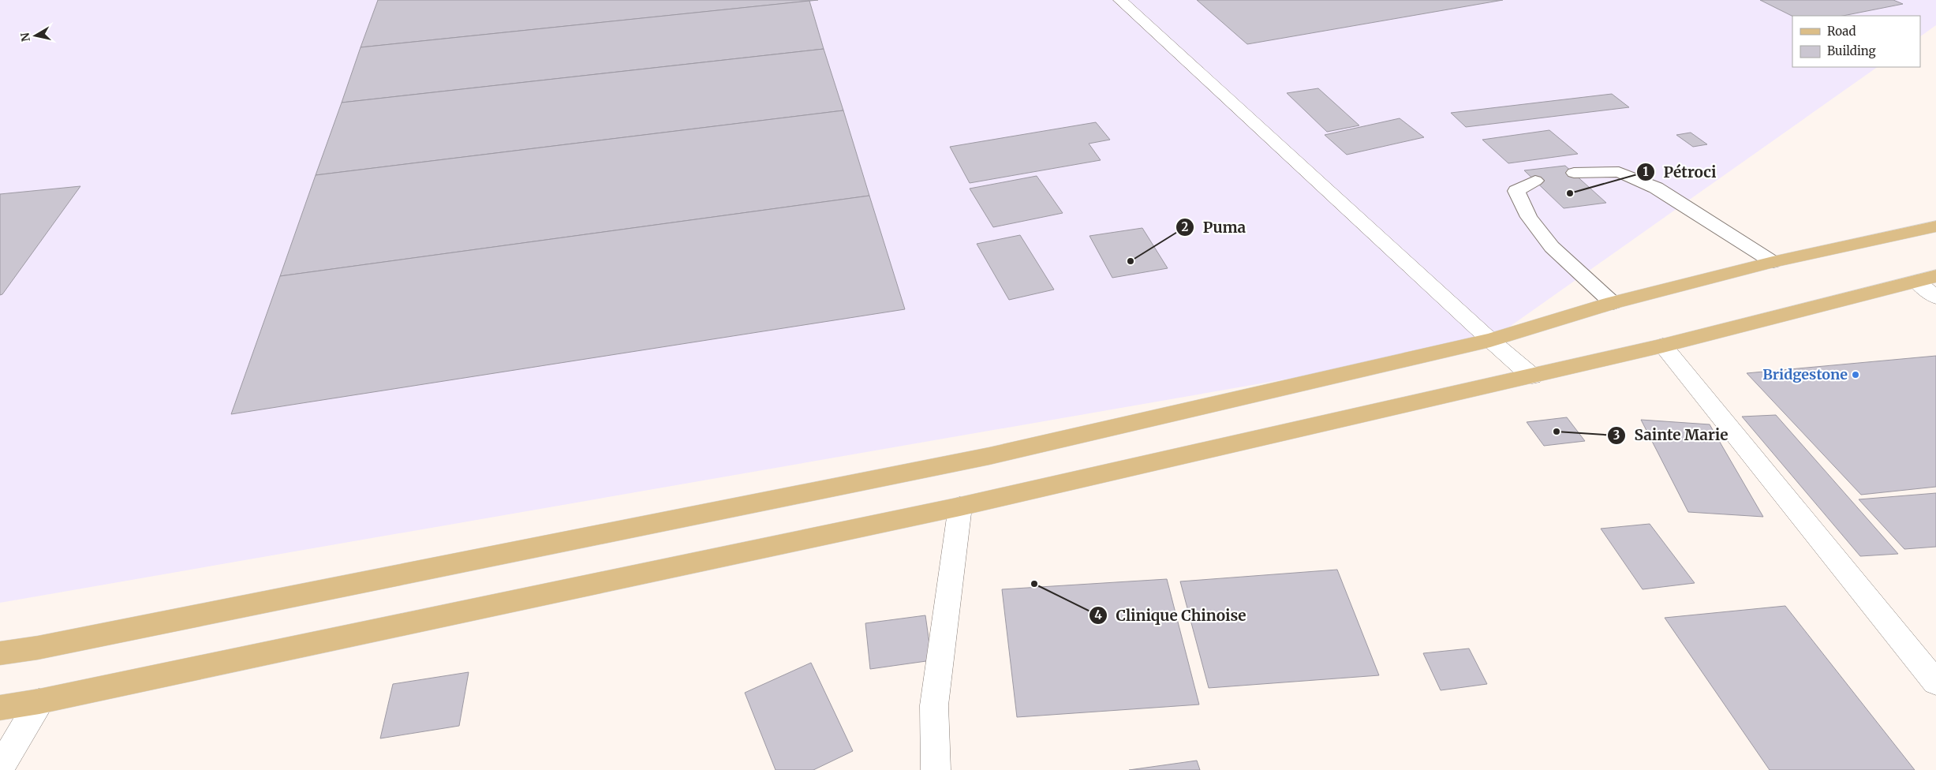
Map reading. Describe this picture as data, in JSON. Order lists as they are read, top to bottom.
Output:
{
  "places": [
    "Pétroci",
    "Puma",
    "Bridgestone",
    "Sainte Marie",
    "Clinique Chinoise"
  ],
  "legend": ["Road", "Building"],
  "north": "left"
}
